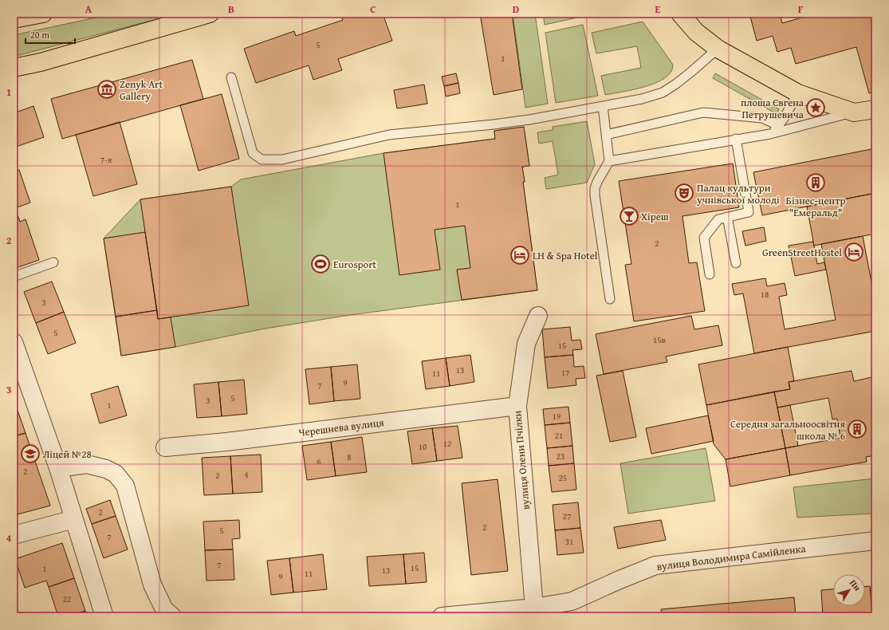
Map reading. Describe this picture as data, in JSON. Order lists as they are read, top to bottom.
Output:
{
  "streets": {
    "street": ["Черешнева вулиця", "вулиця Олени Пчілки", "вулиця Володимира Самійленка"]
  },
  "crossings": [
    ["Черешнева вулиця", "вулиця Олени Пчілки"],
    ["вулиця Олени Пчілки", "вулиця Володимира Самійленка"]
  ],
  "places": {
    "museum": ["Zenyk Art Gallery"],
    "place": ["площа Євгена Петрушевича"],
    "building": ["Бізнес-центр \"Емеральд\"", "Середня загальноосвітня школа № 6"],
    "theatre": ["Палац культури учнівської молоді"],
    "bar": ["Хіреш"],
    "hotel": ["GreenStreetHostel", "LH & Spa Hotel"],
    "sports": ["Eurosport"],
    "school or university": ["Ліцей №28"]
  },
  "house_numbers": [
    "5",
    "1",
    "7-я",
    "1",
    "2",
    "18",
    "3",
    "5",
    "15в",
    "15",
    "13",
    "17",
    "11",
    "9",
    "7",
    "5",
    "3",
    "1",
    "19",
    "21",
    "12",
    "10",
    "23",
    "8",
    "6",
    "2",
    "4",
    "2",
    "25",
    "2",
    "27",
    "2",
    "5",
    "7",
    "31",
    "7",
    "15",
    "1",
    "13",
    "11",
    "9",
    "22"
  ],
  "scale_bar": "20 m",
  "north": "top right",
  "grid": {
    "columns": [
      "A",
      "B",
      "C",
      "D",
      "E",
      "F"
    ],
    "rows": [
      "1",
      "2",
      "3",
      "4"
    ]
  }
}
